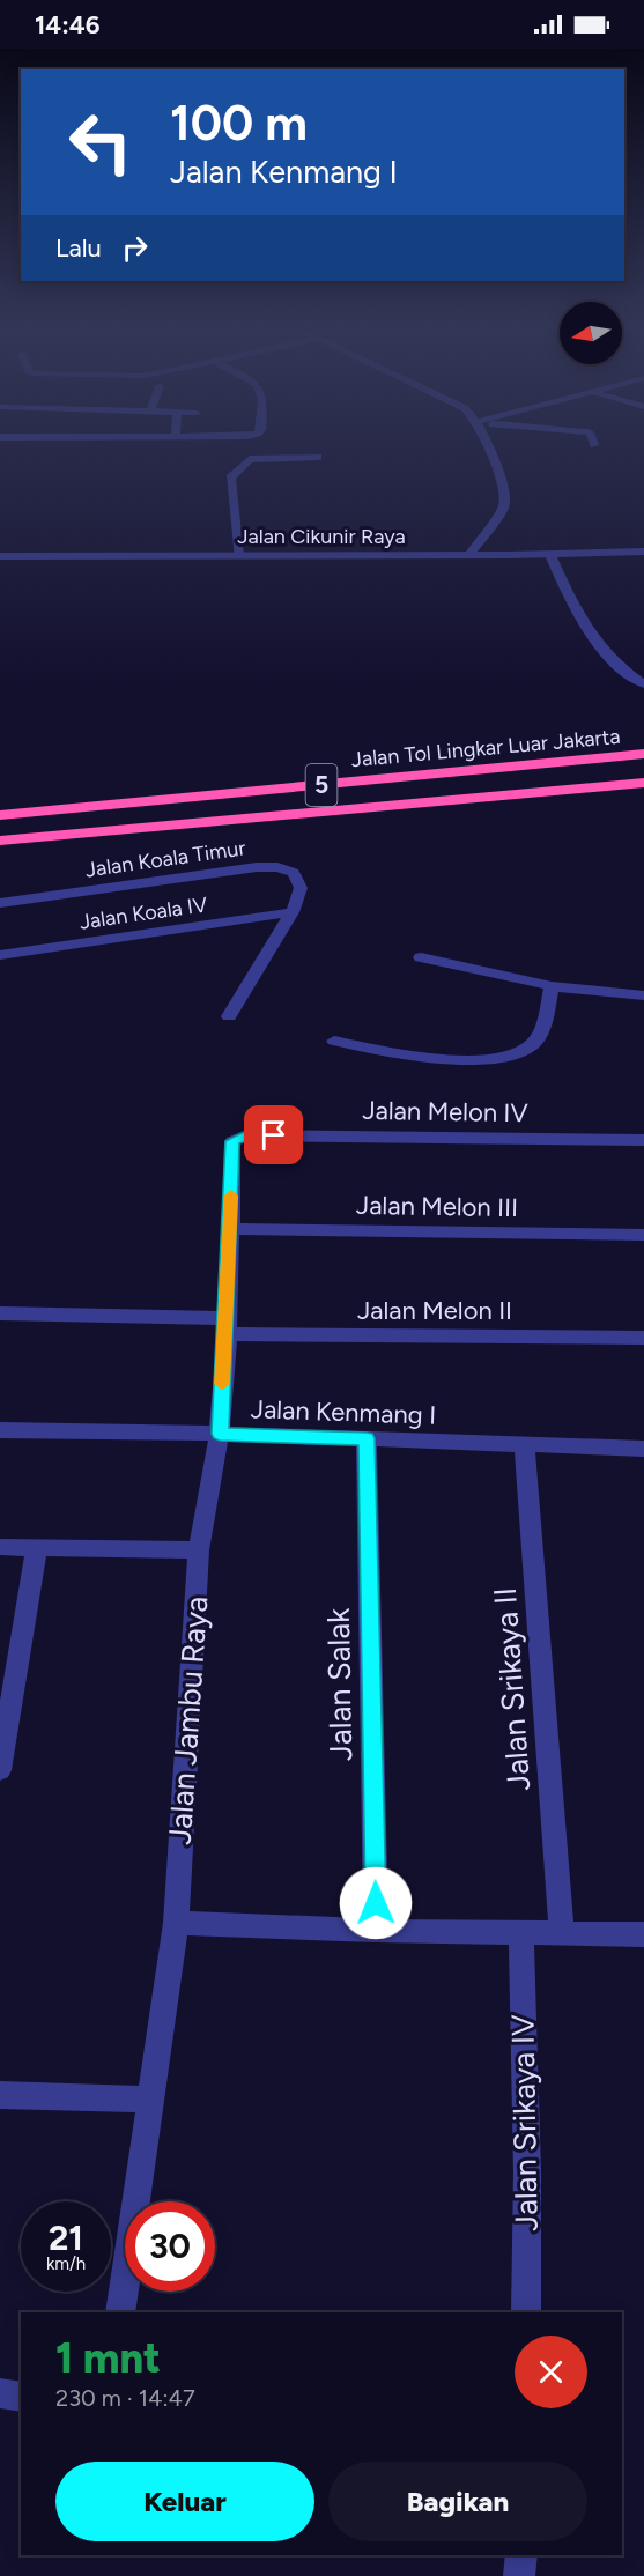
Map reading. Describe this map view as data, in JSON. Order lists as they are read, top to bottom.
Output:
{
  "streets": {
    "highway": ["Jalan Tol Lingkar Luar Jakarta", "5"],
    "street": [
      "Jalan Cikunir Raya",
      "Jalan Koala Timur",
      "Jalan Koala IV",
      "Jalan Melon IV",
      "Jalan Melon III",
      "Jalan Melon II",
      "Jalan Kenmang I",
      "Jalan Salak",
      "Jalan Srikaya II",
      "Jalan Jambu Raya",
      "Jalan Srikaya IV"
    ]
  },
  "crossings": [
    ["Jalan Koala Timur", "Jalan Koala IV"],
    ["Jalan Melon IV", "Jalan Jambu Raya"],
    ["Jalan Melon III", "Jalan Jambu Raya"],
    ["Jalan Melon II", "Jalan Jambu Raya"],
    ["Jalan Kenmang I", "Jalan Salak"],
    ["Jalan Kenmang I", "Jalan Srikaya II"],
    ["Jalan Kenmang I", "Jalan Jambu Raya"]
  ],
  "north": "left",
  "page": {
    "status": "14:46",
    "turn": ["100 m", "Jalan Kenmang I"],
    "then": "Lalu",
    "speed": "21 km/h",
    "limit": "30",
    "heading": ["1 mnt", "230 m · 14:47"],
    "buttons": ["Keluar", "Bagikan"]
  }
}
